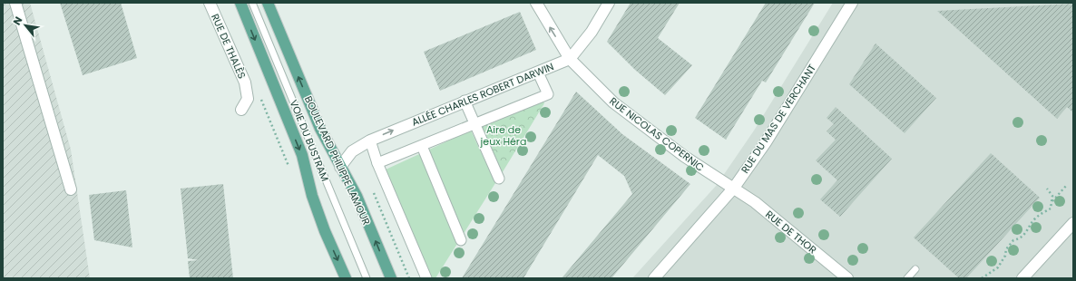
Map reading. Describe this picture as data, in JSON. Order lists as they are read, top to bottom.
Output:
{
  "streets": {
    "main road": ["BOULEVARD PHILIPPE LAMOUR"],
    "street": [
      "RUE DE THALÈS",
      "ALLÉE CHARLES ROBERT DARWIN",
      "RUE DU MAS DE VERCHANT",
      "RUE NICOLAS COPERNIC",
      "RUE DE THOR"
    ],
    "lane": ["VOIE DU BUSTRAM"]
  },
  "crossings": [
    ["ALLÉE CHARLES ROBERT DARWIN", "RUE NICOLAS COPERNIC"],
    ["ALLÉE CHARLES ROBERT DARWIN", "BOULEVARD PHILIPPE LAMOUR"],
    ["RUE DU MAS DE VERCHANT", "RUE NICOLAS COPERNIC"],
    ["RUE DU MAS DE VERCHANT", "RUE DE THOR"],
    ["RUE NICOLAS COPERNIC", "RUE DE THOR"]
  ],
  "parks": ["Aire de jeux Héra"],
  "north": "top left"
}
